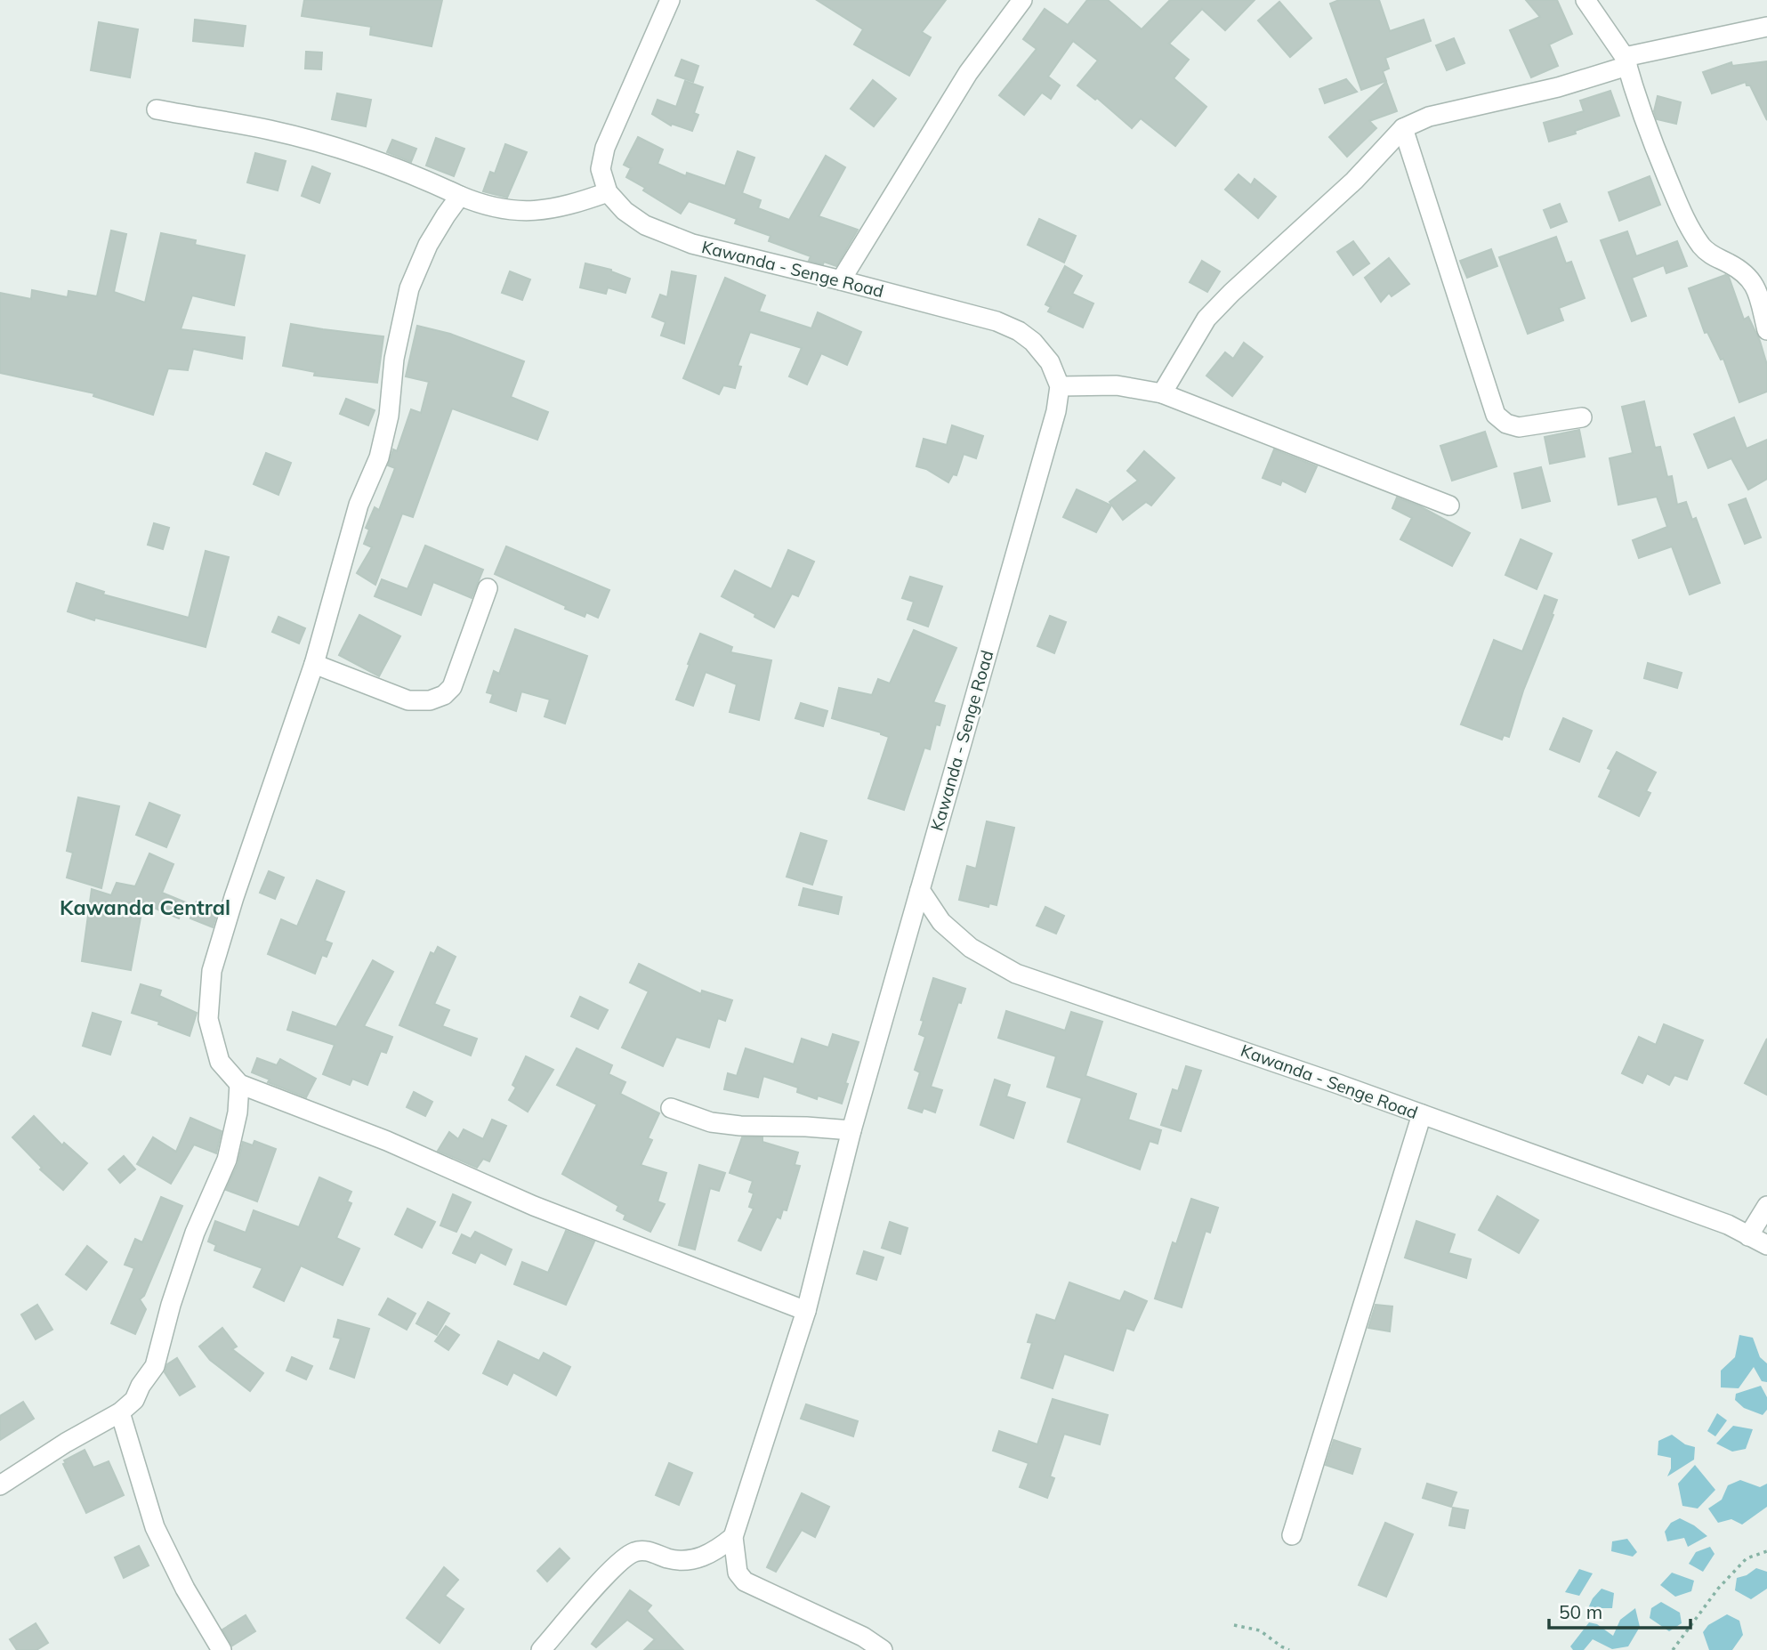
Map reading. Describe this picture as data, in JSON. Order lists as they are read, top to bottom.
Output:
{
  "streets": {
    "street": ["Kawanda - Senge Road"]
  },
  "districts": ["Kawanda Central"],
  "scale_bar": "50 m"
}
